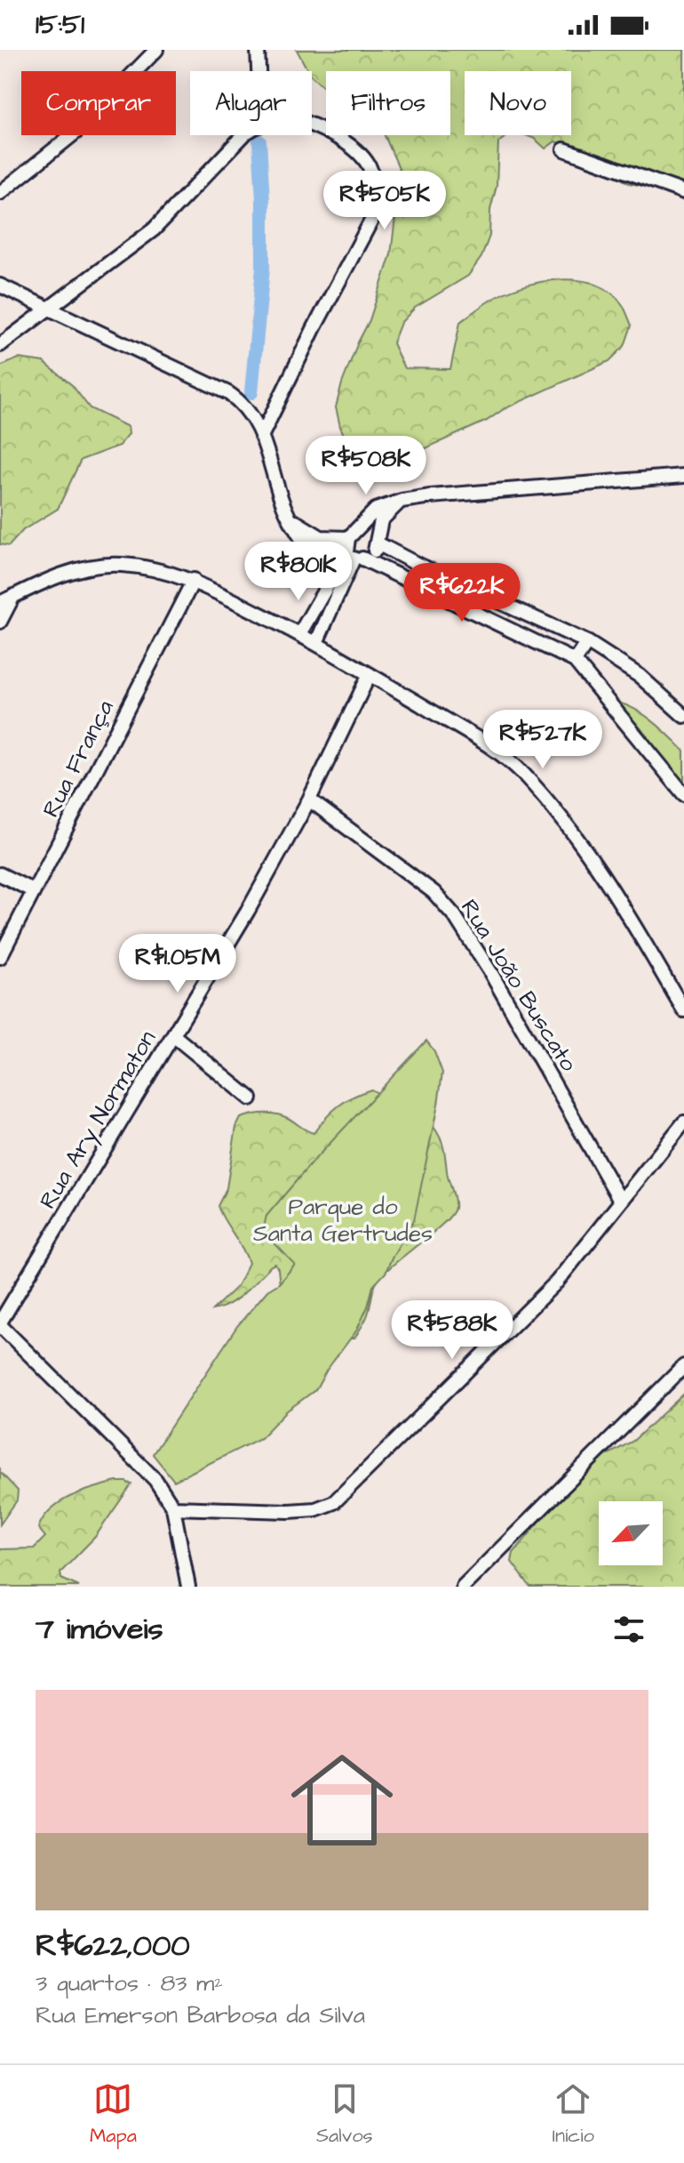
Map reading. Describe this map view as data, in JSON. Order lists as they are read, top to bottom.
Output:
{
  "streets": {
    "street": ["Rua França", "Rua João Buscato", "Rua Ary Normaton"]
  },
  "crossings": [
    ["Rua João Buscato", "Rua Ary Normaton"]
  ],
  "parks": ["Parque do Santa Gertrudes"],
  "north": "bottom left",
  "page": {
    "status": "15:51",
    "chip": [
      "Comprar",
      "Alugar",
      "Filtros",
      "Novo"
    ],
    "price": [
      "R$505K",
      "R$508K",
      "R$801K",
      "R$622K",
      "R$527K",
      "R$1.05M",
      "R$588K"
    ],
    "heading": "7 imóveis",
    "list": [
      {
        "name": "R$622,000",
        "note": "3 quartos · 83 m² · Rua Emerson Barbosa da Silva"
      }
    ],
    "tabs": ["Mapa", "Salvos", "Início"]
  }
}
